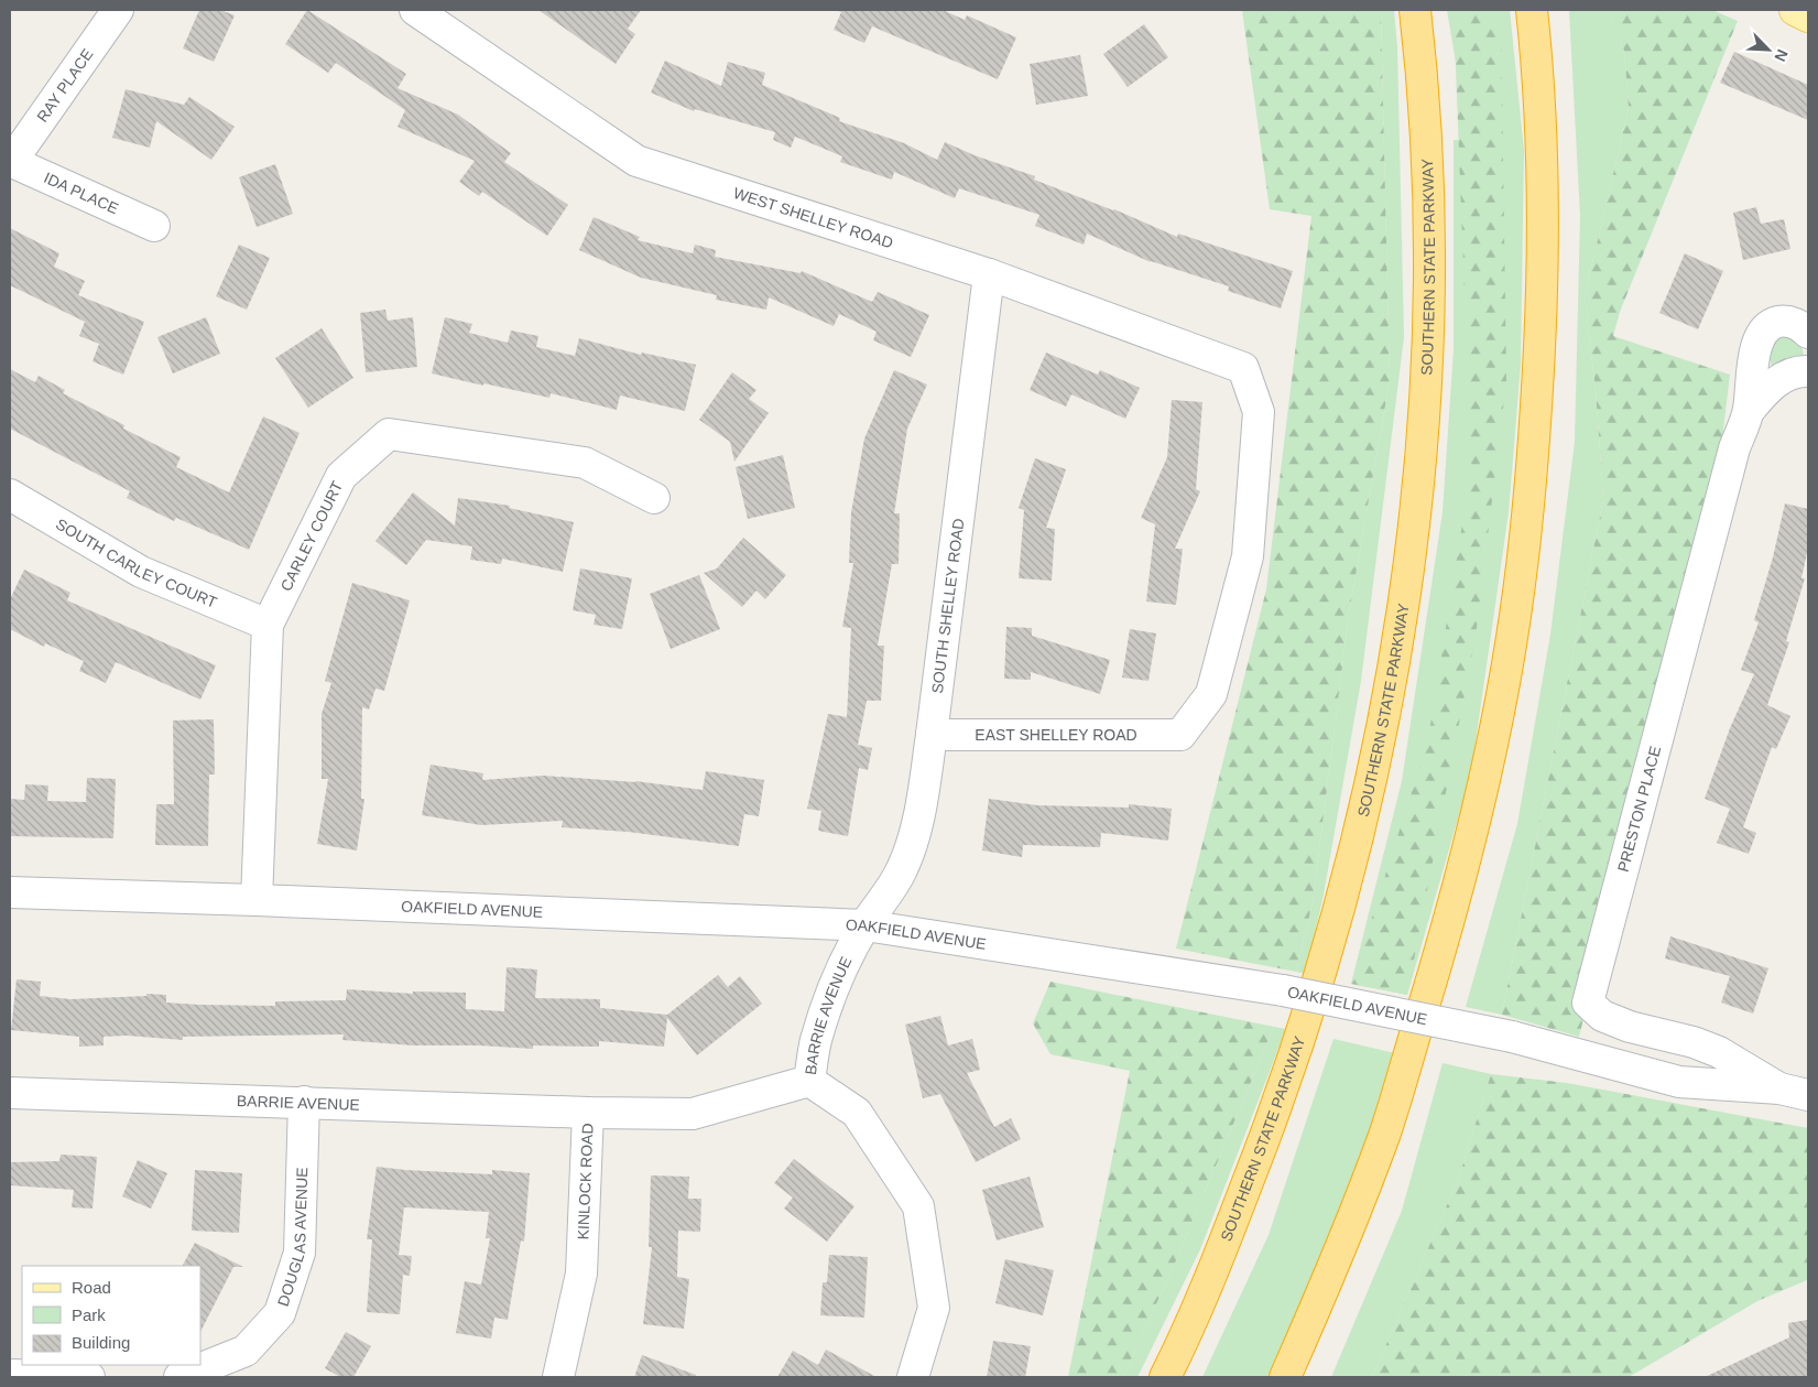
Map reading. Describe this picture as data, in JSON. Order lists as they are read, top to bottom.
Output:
{
  "streets": {
    "highway": ["SOUTHERN STATE PARKWAY"],
    "street": [
      "RAY PLACE",
      "IDA PLACE",
      "WEST SHELLEY ROAD",
      "CARLEY COURT",
      "SOUTH CARLEY COURT",
      "SOUTH SHELLEY ROAD",
      "EAST SHELLEY ROAD",
      "PRESTON PLACE",
      "OAKFIELD AVENUE",
      "BARRIE AVENUE",
      "KINLOCK ROAD",
      "DOUGLAS AVENUE"
    ]
  },
  "crossings": [
    ["RAY PLACE", "IDA PLACE"],
    ["WEST SHELLEY ROAD", "SOUTH SHELLEY ROAD"],
    ["WEST SHELLEY ROAD", "EAST SHELLEY ROAD"],
    ["CARLEY COURT", "SOUTH CARLEY COURT"],
    ["CARLEY COURT", "OAKFIELD AVENUE"],
    ["SOUTH SHELLEY ROAD", "EAST SHELLEY ROAD"],
    ["SOUTH SHELLEY ROAD", "OAKFIELD AVENUE"],
    ["SOUTH SHELLEY ROAD", "BARRIE AVENUE"],
    ["PRESTON PLACE", "OAKFIELD AVENUE"],
    ["OAKFIELD AVENUE", "BARRIE AVENUE"],
    ["BARRIE AVENUE", "KINLOCK ROAD"],
    ["BARRIE AVENUE", "DOUGLAS AVENUE"]
  ],
  "legend": ["Road", "Park", "Building"],
  "north": "bottom right"
}
